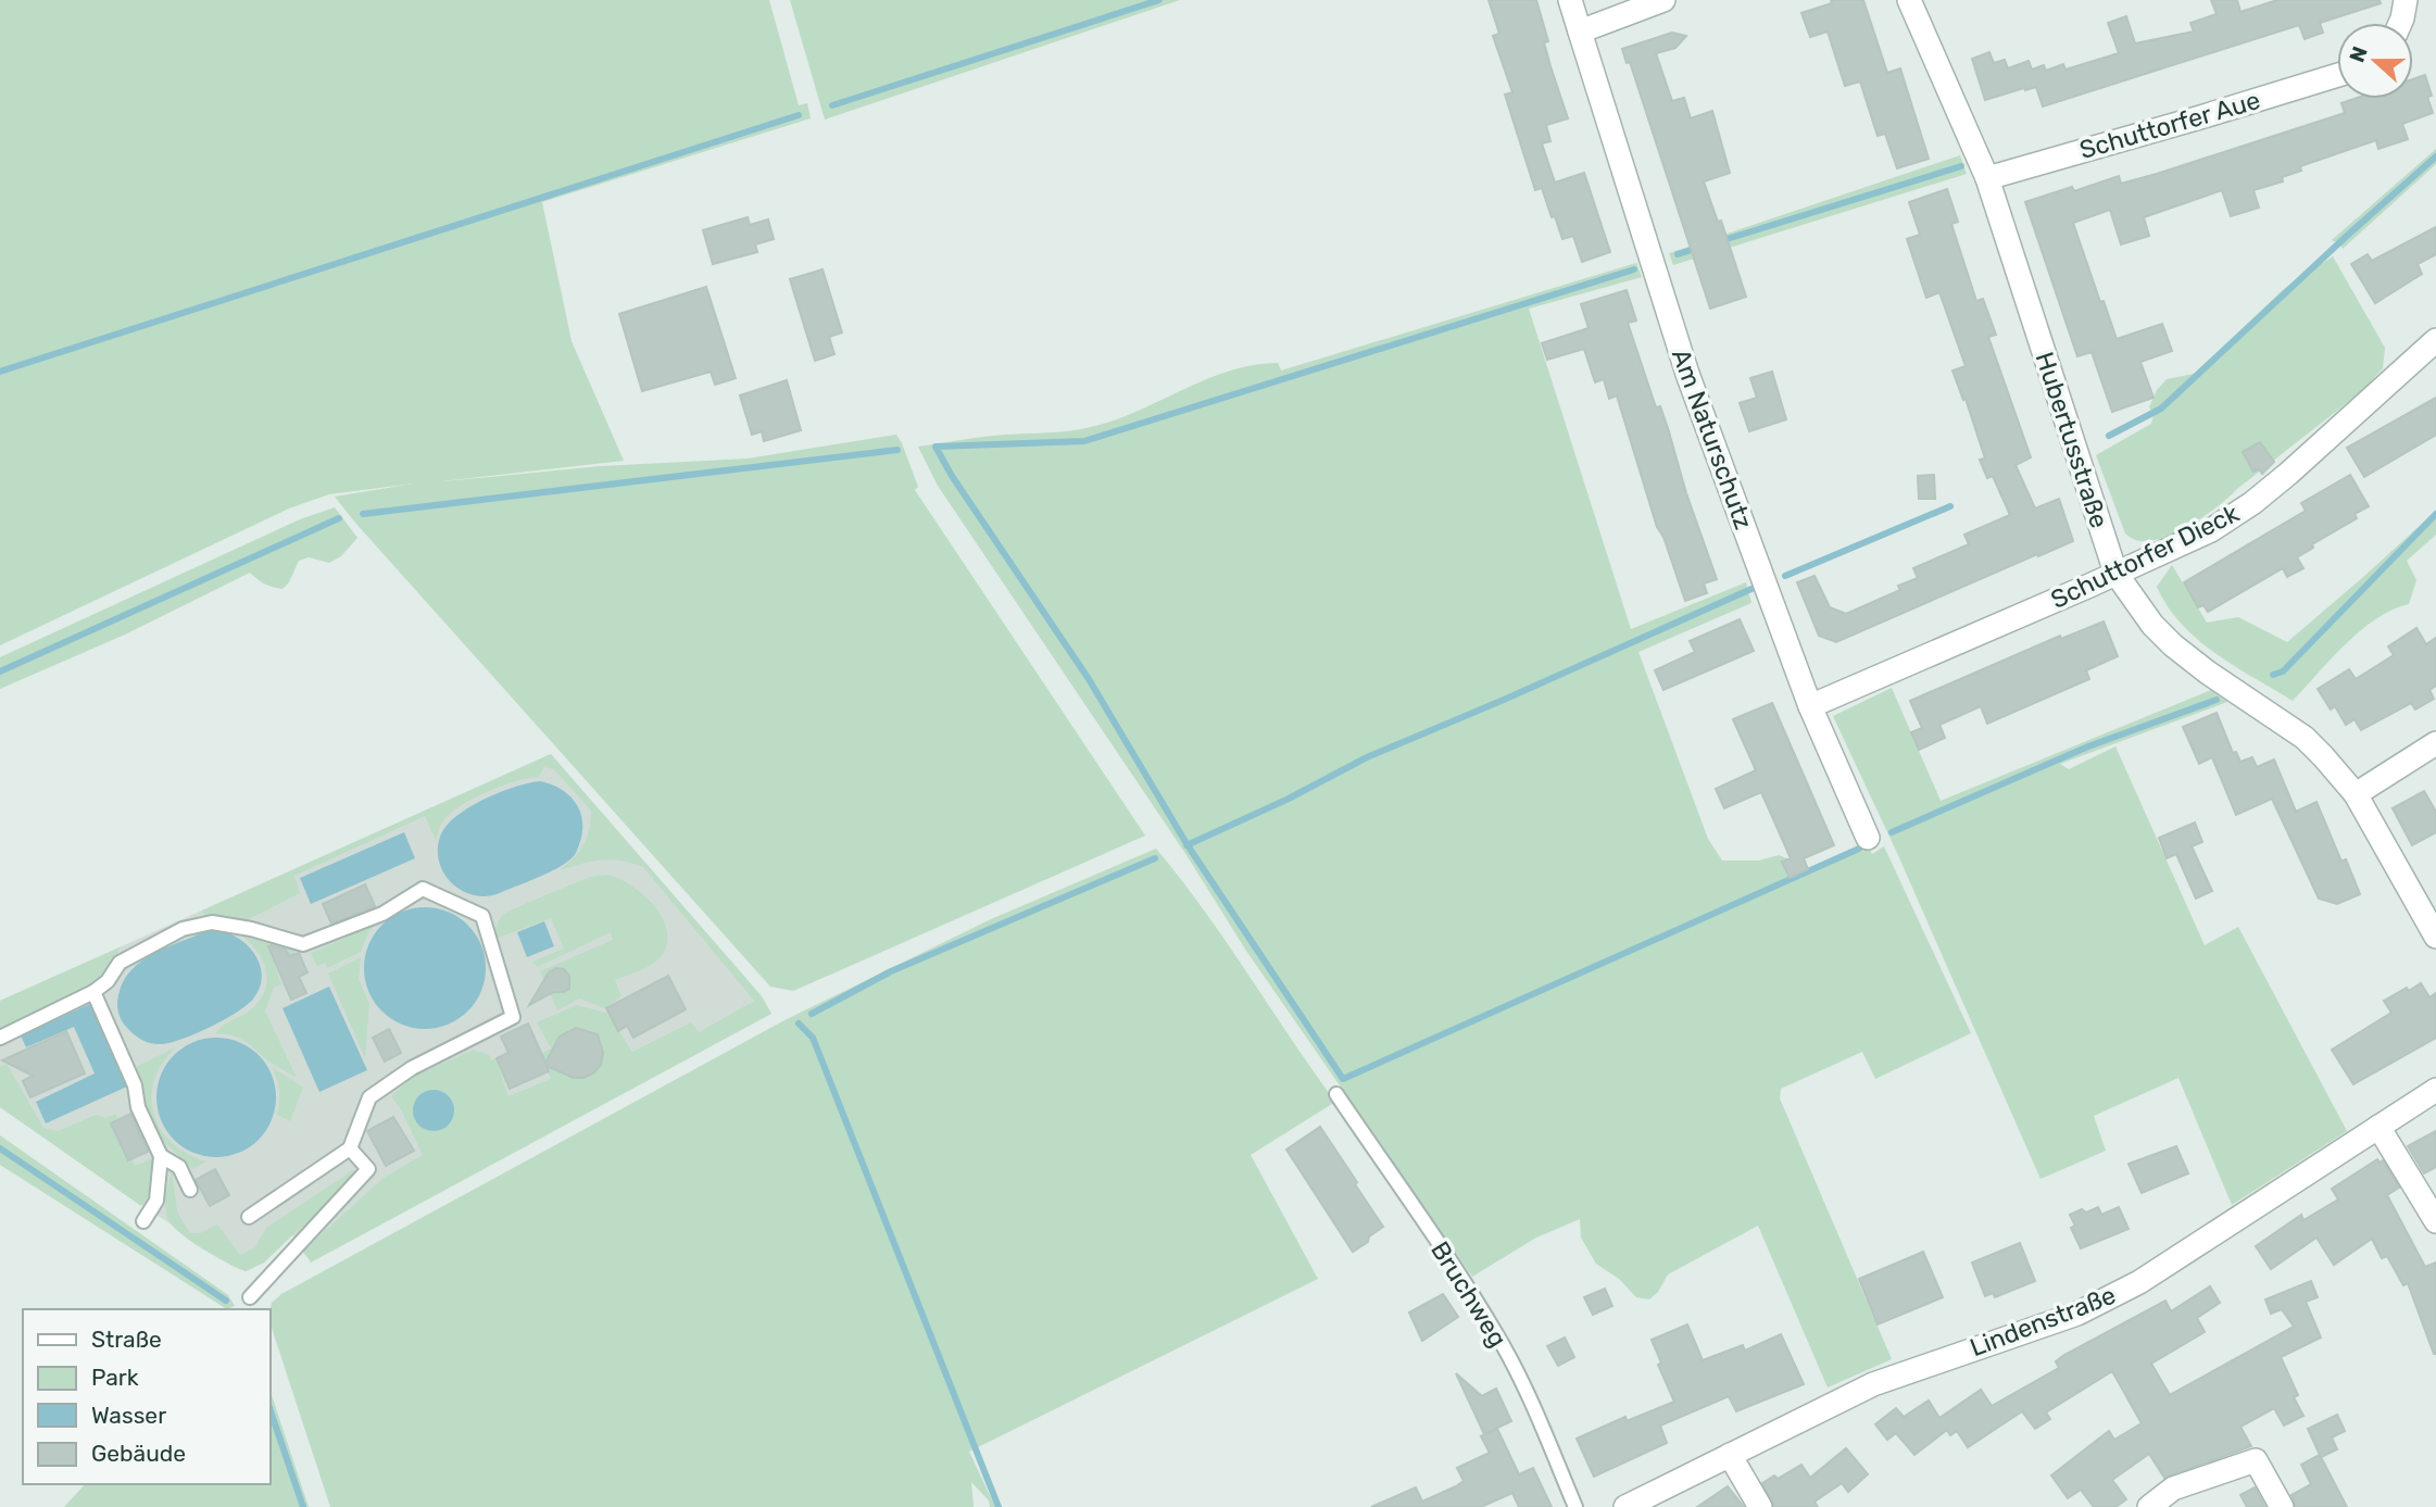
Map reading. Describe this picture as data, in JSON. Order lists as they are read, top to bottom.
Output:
{
  "streets": {
    "street": [
      "Schuttorfer Aue",
      "Am Naturschutz",
      "Hubertusstraße",
      "Schuttorfer Dieck",
      "Lindenstraße"
    ],
    "lane": ["Bruchweg"]
  },
  "crossings": [
    ["Schuttorfer Aue", "Hubertusstraße"],
    ["Am Naturschutz", "Schuttorfer Dieck"],
    ["Hubertusstraße", "Schuttorfer Dieck"]
  ],
  "legend": [
    "Straße",
    "Park",
    "Wasser",
    "Gebäude"
  ],
  "north": "left"
}
